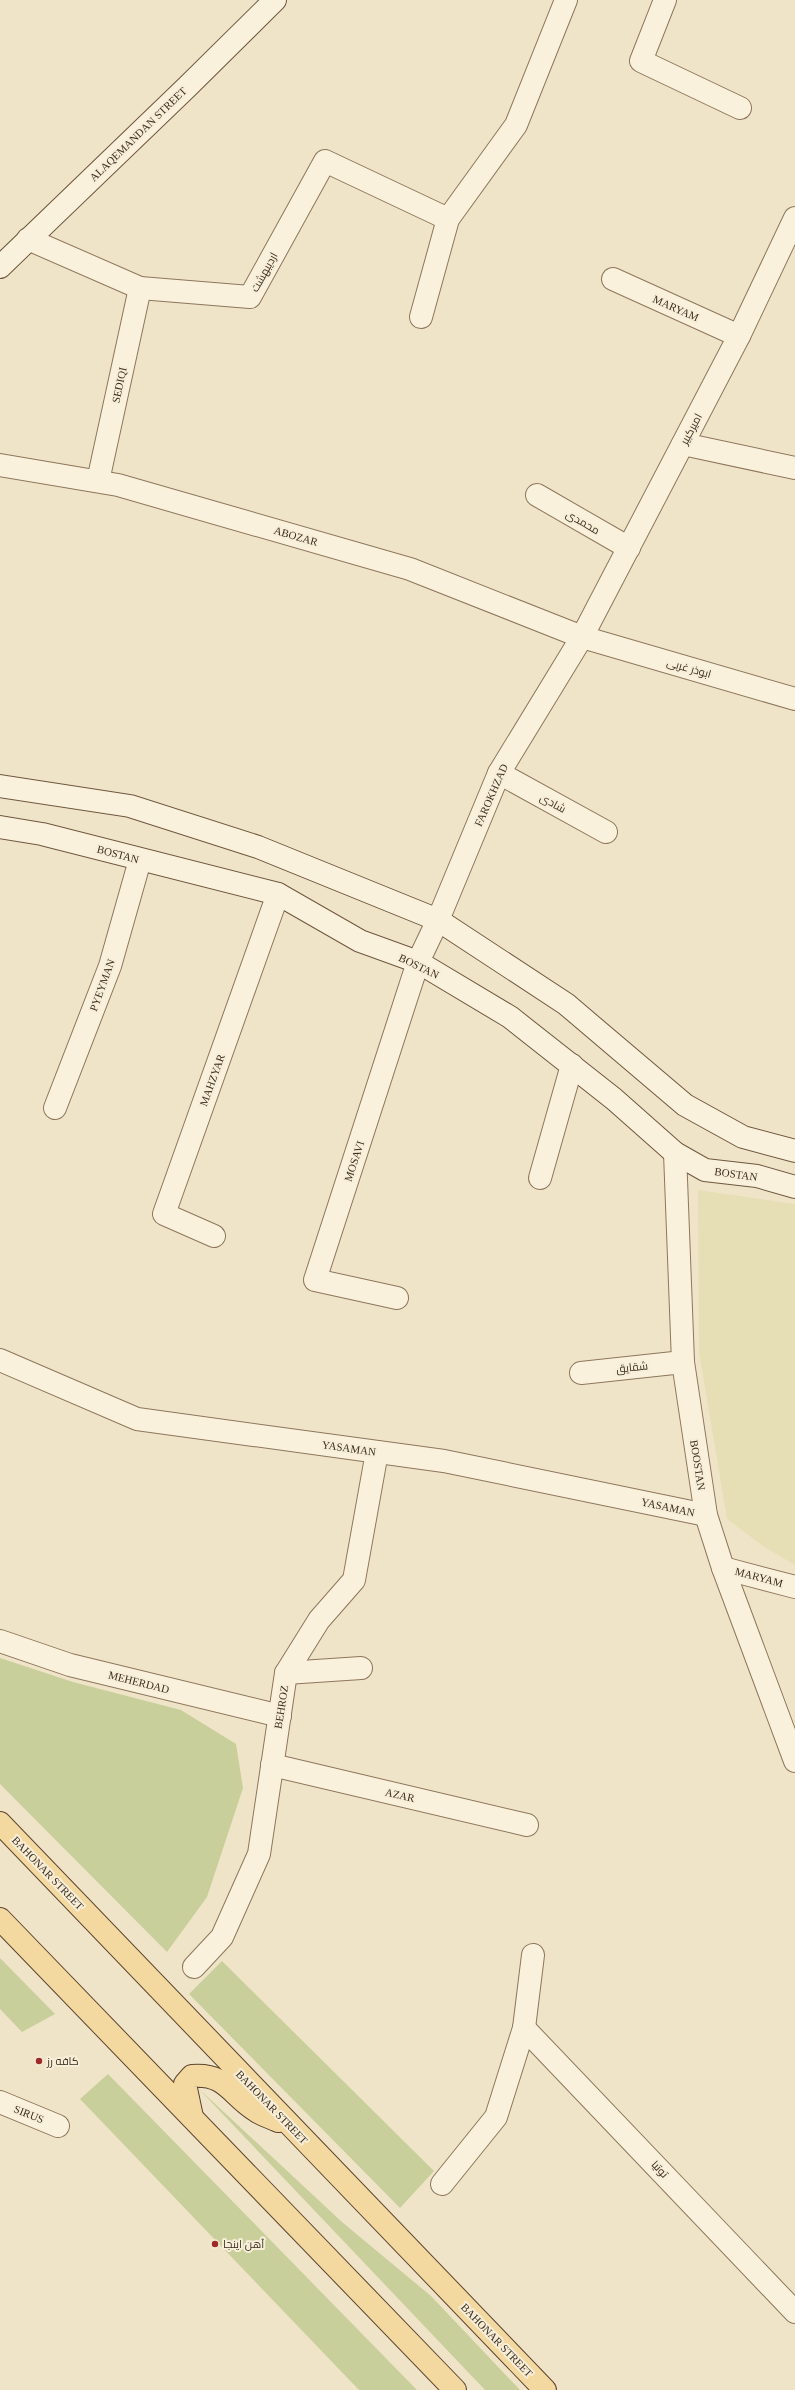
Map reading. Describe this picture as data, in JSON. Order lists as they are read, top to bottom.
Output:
{
  "streets": {
    "main road": ["BAHONAR STREET"],
    "street": [
      "ALAQEMANDAN STREET",
      "اردیبهشت",
      "MARYAM",
      "SEDIQI",
      "امیرکبیر",
      "محمدی",
      "ABOZAR",
      "ابوذر غربی",
      "FAROKHZAD",
      "شادی",
      "BOSTAN",
      "PYEYMAN",
      "MAHZYAR",
      "MOSAVI",
      "شقایق",
      "YASAMAN",
      "BOOSTAN",
      "MEHERDAD",
      "BEHROZ",
      "AZAR",
      "SIRUS",
      "توتیا"
    ]
  },
  "crossings": [
    ["ALAQEMANDAN STREET", "اردیبهشت"],
    ["اردیبهشت", "SEDIQI"],
    ["MARYAM", "امیرکبیر"],
    ["MARYAM", "BOOSTAN"],
    ["SEDIQI", "ABOZAR"],
    ["امیرکبیر", "محمدی"],
    ["امیرکبیر", "ABOZAR"],
    ["امیرکبیر", "ابوذر غربی"],
    ["امیرکبیر", "FAROKHZAD"],
    ["ABOZAR", "ابوذر غربی"],
    ["ABOZAR", "FAROKHZAD"],
    ["ابوذر غربی", "FAROKHZAD"],
    ["FAROKHZAD", "شادی"],
    ["FAROKHZAD", "BOSTAN"],
    ["FAROKHZAD", "MOSAVI"],
    ["BOSTAN", "PYEYMAN"],
    ["BOSTAN", "MAHZYAR"],
    ["BOSTAN", "MOSAVI"],
    ["BOSTAN", "BOOSTAN"],
    ["شقایق", "BOOSTAN"],
    ["YASAMAN", "BOOSTAN"],
    ["YASAMAN", "BEHROZ"],
    ["MEHERDAD", "BEHROZ"],
    ["BEHROZ", "AZAR"]
  ],
  "places": ["کافه رز", "آهن اینجا"]
}
